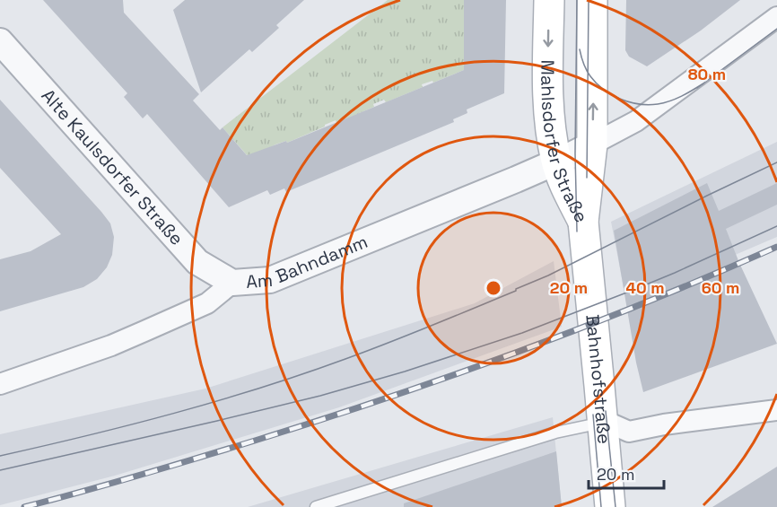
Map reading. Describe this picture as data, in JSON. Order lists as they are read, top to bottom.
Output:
{
  "streets": {
    "main road": ["Mahlsdorfer Straße", "Bahnhofstraße"],
    "street": ["Alte Kaulsdorfer Straße", "Am Bahndamm"]
  },
  "crossings": [
    ["Mahlsdorfer Straße", "Am Bahndamm"],
    ["Mahlsdorfer Straße", "Bahnhofstraße"],
    ["Alte Kaulsdorfer Straße", "Am Bahndamm"]
  ],
  "scale_bar": "20 m",
  "rings": [
    "80 m",
    "20 m",
    "40 m",
    "60 m"
  ]
}
